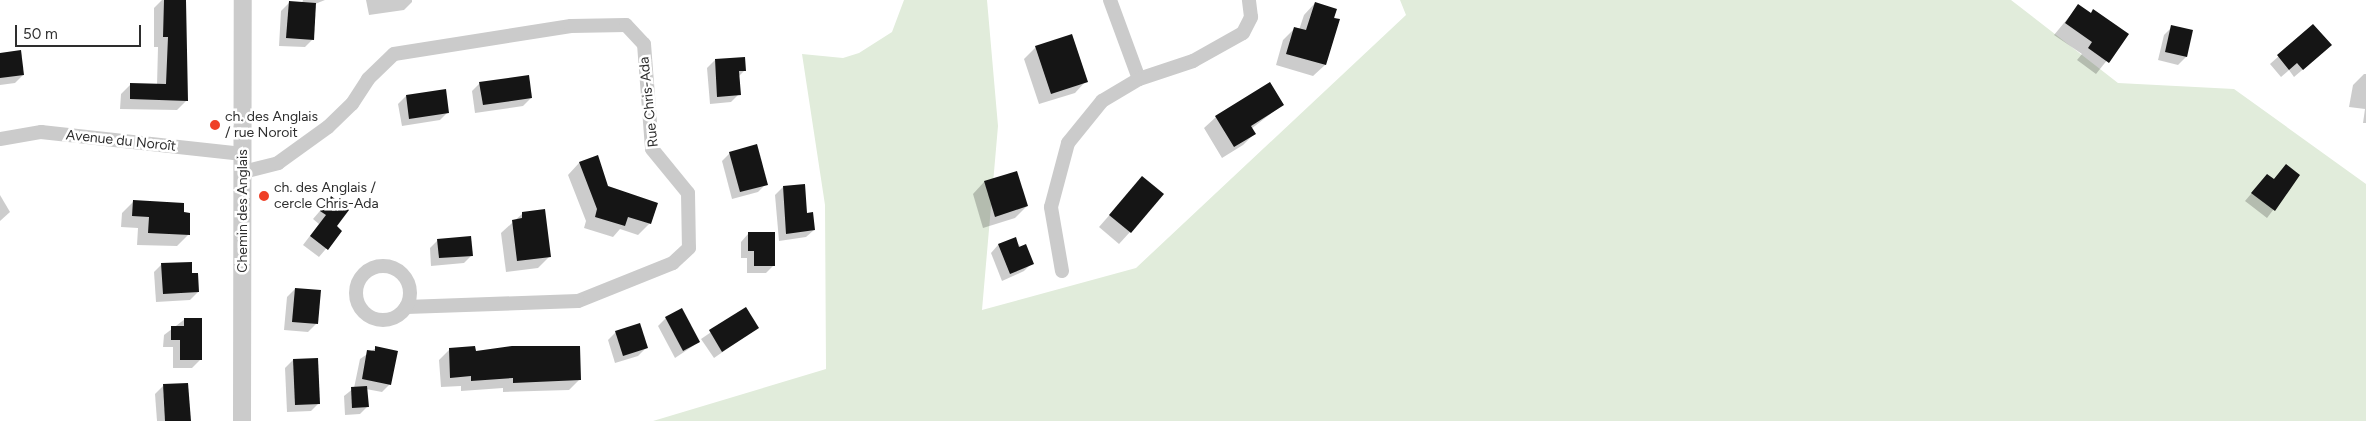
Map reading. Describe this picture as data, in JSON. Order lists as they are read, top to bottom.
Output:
{
  "streets": {
    "street": ["Rue Chris-Ada", "Avenue du Noroît", "Chemin des Anglais"]
  },
  "crossings": [
    ["Rue Chris-Ada", "Chemin des Anglais"],
    ["Avenue du Noroît", "Chemin des Anglais"]
  ],
  "places": ["ch. des Anglais / rue Noroit", "ch. des Anglais / cercle Chris-Ada"],
  "scale_bar": "50 m"
}
